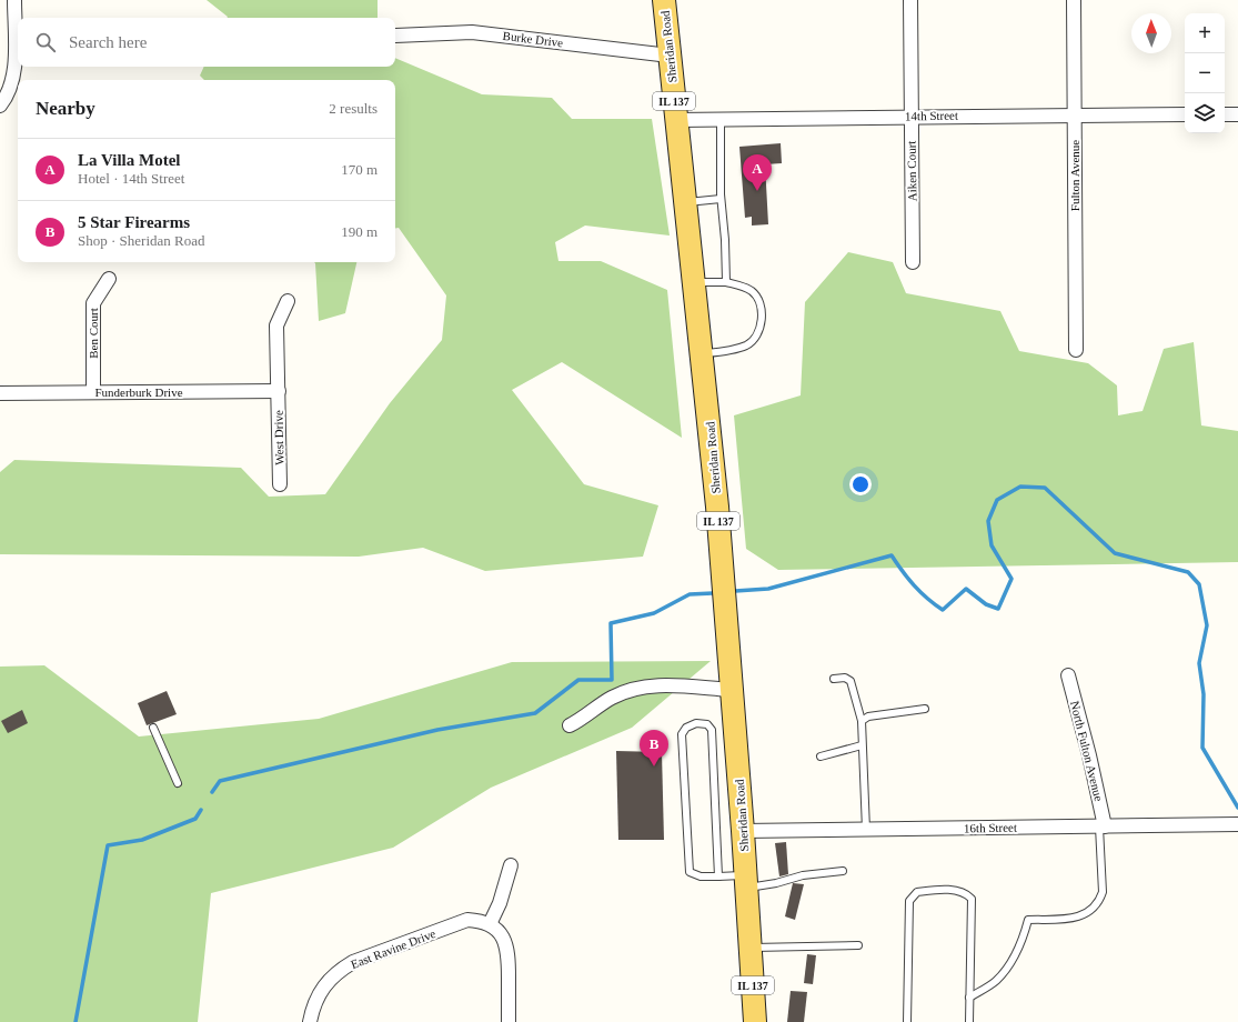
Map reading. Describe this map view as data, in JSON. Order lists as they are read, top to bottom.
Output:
{
  "streets": {
    "main road": ["Sheridan Road", "IL 137"],
    "street": [
      "Burke Drive",
      "14th Street",
      "Aiken Court",
      "Fulton Avenue",
      "Ben Court",
      "Funderburk Drive",
      "West Drive",
      "North Fulton Avenue",
      "16th Street",
      "East Ravine Drive"
    ]
  },
  "crossings": [
    ["Burke Drive", "Sheridan Road"],
    ["Sheridan Road", "14th Street"],
    ["Sheridan Road", "16th Street"],
    ["14th Street", "Aiken Court"],
    ["14th Street", "Fulton Avenue"],
    ["Ben Court", "Funderburk Drive"],
    ["Funderburk Drive", "West Drive"],
    ["North Fulton Avenue", "16th Street"]
  ],
  "north": "top",
  "page": {
    "map_buttons": ["+", "−"],
    "search": "Search here",
    "heading": ["Nearby", "2 results"],
    "list": [
      {
        "mark": "A",
        "name": "La Villa Motel",
        "note": "Hotel · 14th Street",
        "value": "170 m"
      },
      {
        "mark": "B",
        "name": "5 Star Firearms",
        "note": "Shop · Sheridan Road",
        "value": "190 m"
      }
    ],
    "pins": ["A", "B"]
  }
}
